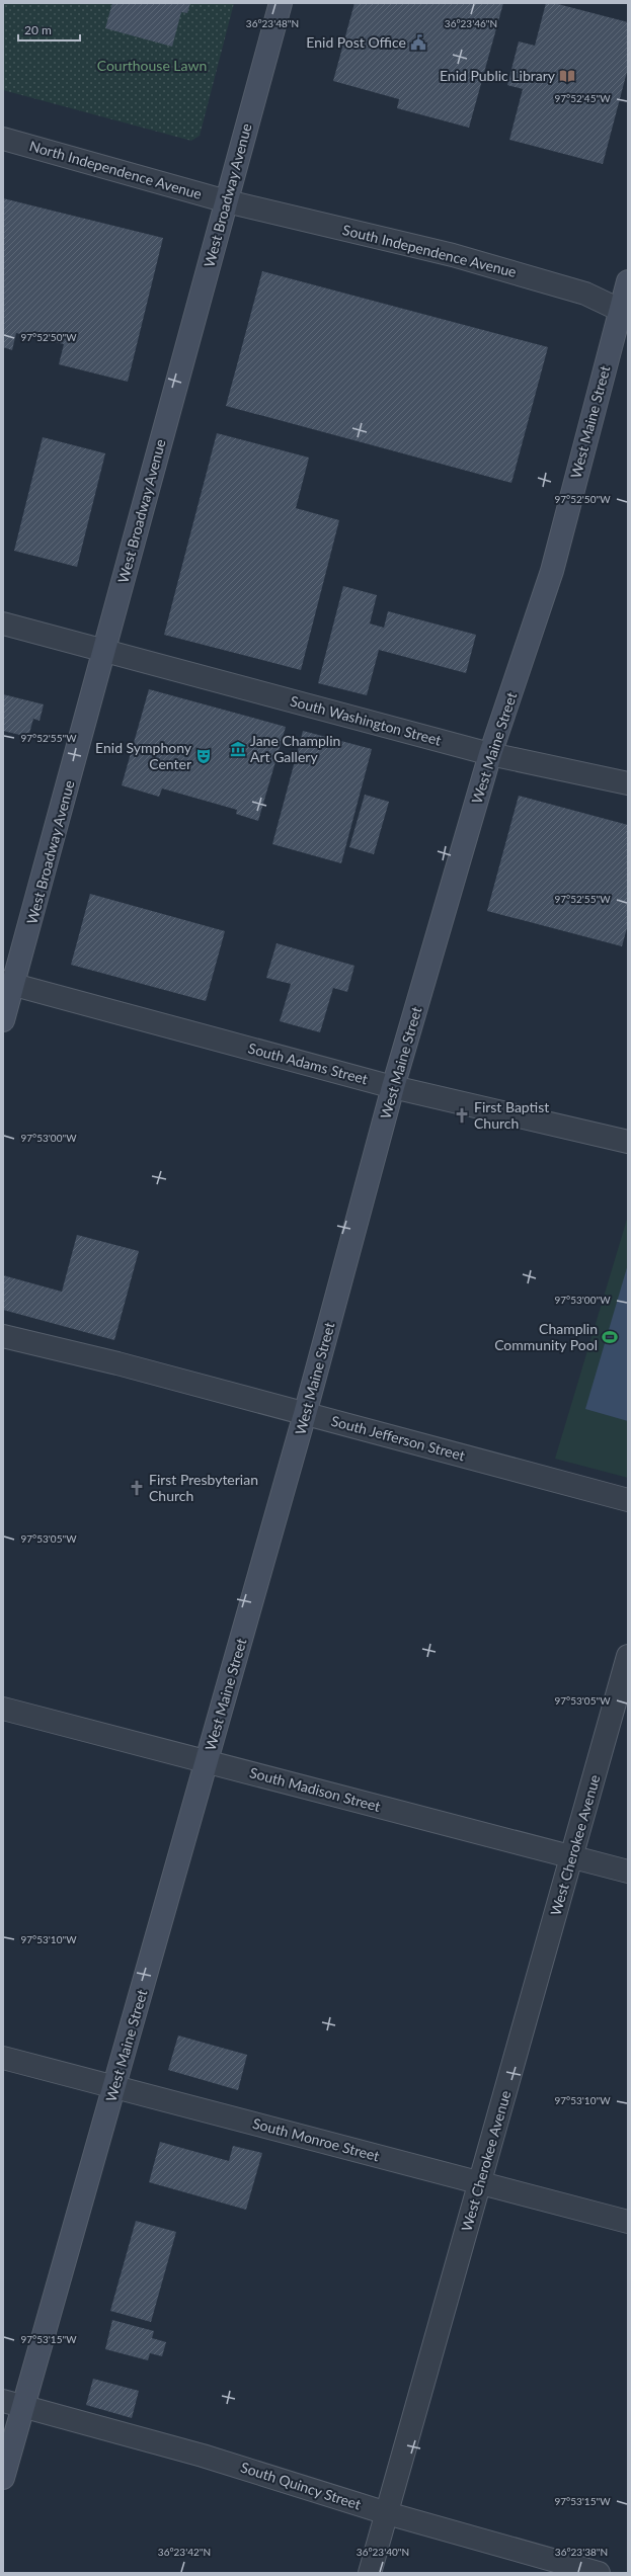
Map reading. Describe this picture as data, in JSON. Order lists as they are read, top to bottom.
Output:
{
  "streets": {
    "main road": ["West Broadway Avenue", "West Maine Street"],
    "street": [
      "North Independence Avenue",
      "South Independence Avenue",
      "South Washington Street",
      "South Adams Street",
      "South Jefferson Street",
      "South Madison Street",
      "West Cherokee Avenue",
      "South Monroe Street",
      "South Quincy Street"
    ]
  },
  "crossings": [
    ["North Independence Avenue", "West Broadway Avenue"],
    ["North Independence Avenue", "South Independence Avenue"],
    ["West Broadway Avenue", "South Independence Avenue"],
    ["West Broadway Avenue", "South Washington Street"],
    ["West Broadway Avenue", "South Adams Street"],
    ["South Independence Avenue", "West Maine Street"],
    ["West Maine Street", "South Washington Street"],
    ["West Maine Street", "South Adams Street"],
    ["West Maine Street", "South Jefferson Street"],
    ["West Maine Street", "South Madison Street"],
    ["West Maine Street", "South Monroe Street"],
    ["West Maine Street", "South Quincy Street"],
    ["South Madison Street", "West Cherokee Avenue"],
    ["West Cherokee Avenue", "South Monroe Street"],
    ["West Cherokee Avenue", "South Quincy Street"]
  ],
  "parks": ["Courthouse Lawn"],
  "places": {
    "public building": ["Enid Post Office"],
    "library": ["Enid Public Library"],
    "museum": ["Jane Champlin Art Gallery"],
    "theatre": ["Enid Symphony Center"],
    "church": ["First Baptist Church", "First Presbyterian Church"],
    "sports": ["Champlin Community Pool"]
  },
  "scale_bar": "20 m",
  "coordinates": [
    "36°23'48\"N",
    "36°23'46\"N",
    "97°52'45\"W",
    "97°52'50\"W",
    "97°52'55\"W",
    "97°53'00\"W",
    "97°53'05\"W",
    "97°53'10\"W",
    "97°53'15\"W",
    "36°23'42\"N",
    "36°23'40\"N",
    "36°23'38\"N"
  ]
}
